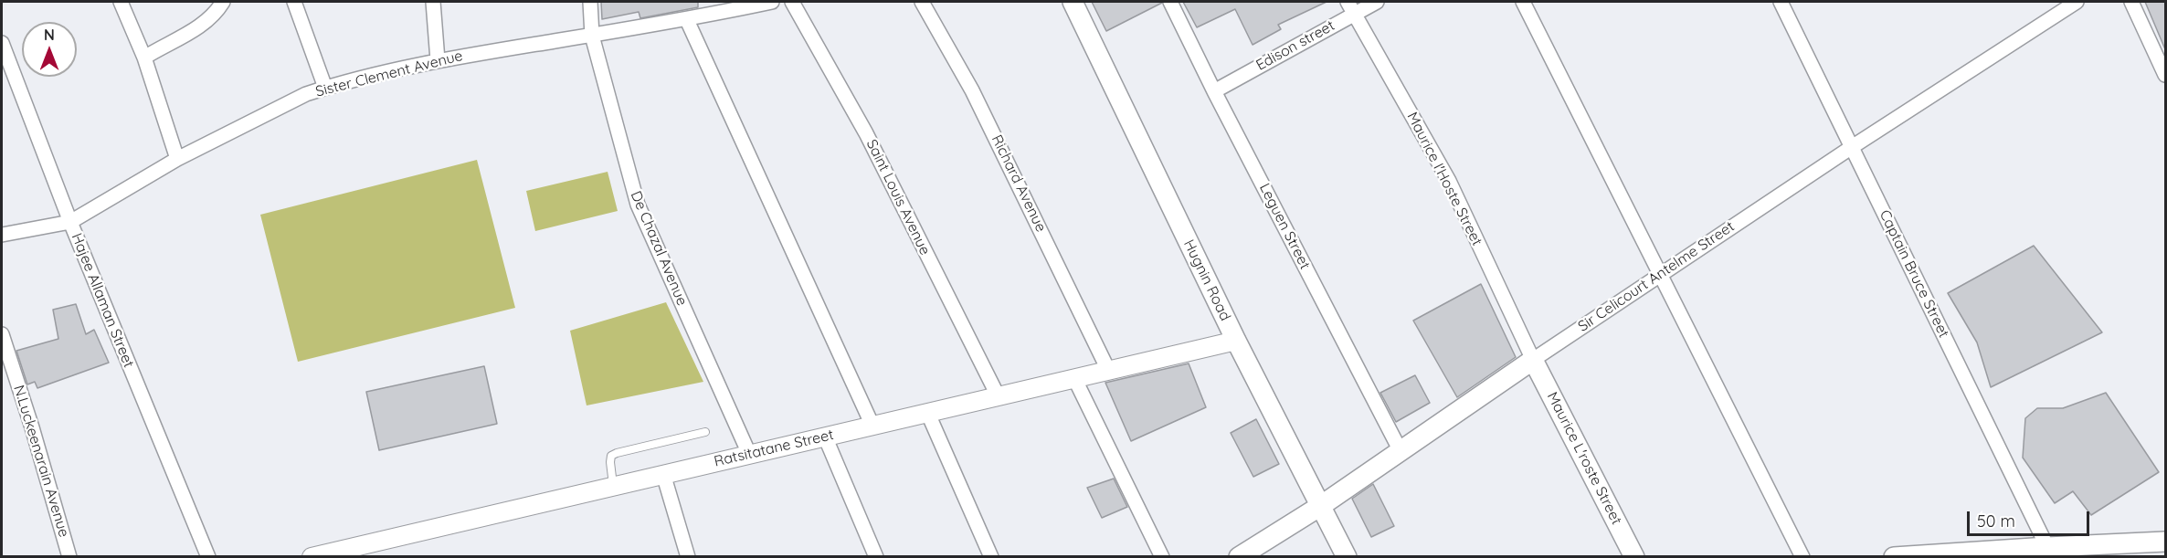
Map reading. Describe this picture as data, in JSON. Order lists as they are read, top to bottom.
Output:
{
  "streets": {
    "main road": ["Sir Celicourt Antelme Street", "Hugnin Road", "Maurice L'roste Street"],
    "street": [
      "Edison street",
      "Sister Clement Avenue",
      "Maurice I'Hoste Street",
      "Richard Avenue",
      "Saint Louis Avenue",
      "Leguen Street",
      "De Chazal Avenue",
      "Captain Bruce Street",
      "Hajee Allaman Street",
      "Ratsitatane Street",
      "N.Luckeenarain Avenue"
    ]
  },
  "crossings": [
    ["Edison street", "Maurice I'Hoste Street"],
    ["Edison street", "Leguen Street"],
    ["Sister Clement Avenue", "De Chazal Avenue"],
    ["Sister Clement Avenue", "Hajee Allaman Street"],
    ["Maurice I'Hoste Street", "Sir Celicourt Antelme Street"],
    ["Maurice I'Hoste Street", "Maurice L'roste Street"],
    ["Richard Avenue", "Ratsitatane Street"],
    ["Saint Louis Avenue", "Ratsitatane Street"],
    ["Leguen Street", "Sir Celicourt Antelme Street"],
    ["De Chazal Avenue", "Ratsitatane Street"],
    ["Captain Bruce Street", "Sir Celicourt Antelme Street"],
    ["Sir Celicourt Antelme Street", "Hugnin Road"],
    ["Sir Celicourt Antelme Street", "Maurice L'roste Street"],
    ["Hugnin Road", "Ratsitatane Street"]
  ],
  "scale_bar": "50 m",
  "north": "top"
}
